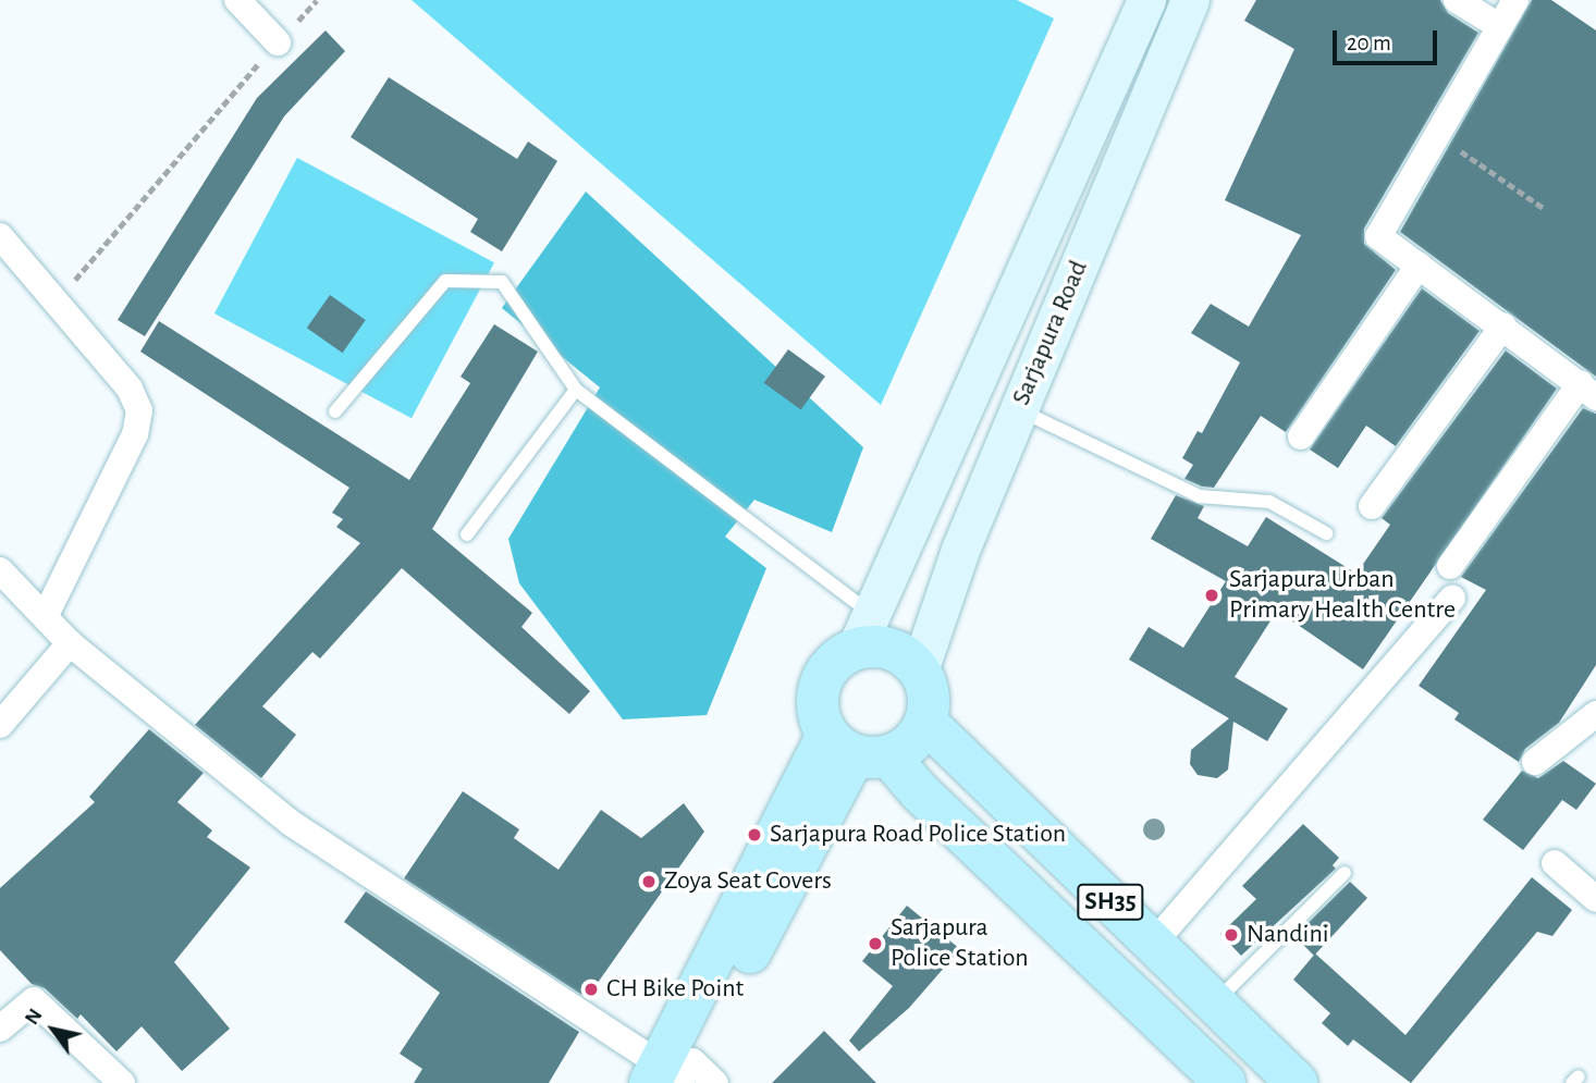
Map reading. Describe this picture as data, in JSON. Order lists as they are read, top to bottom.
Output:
{
  "streets": {
    "main road": ["Sarjapura Road", "SH35"]
  },
  "crossings": [
    ["Sarjapura Road", "SH35"]
  ],
  "places": [
    "Sarjapura Urban Primary Health Centre",
    "Sarjapura Road Police Station",
    "Zoya Seat Covers",
    "Nandini",
    "Sarjapura Police Station",
    "CH Bike Point"
  ],
  "scale_bar": "20 m",
  "north": "top left"
}
